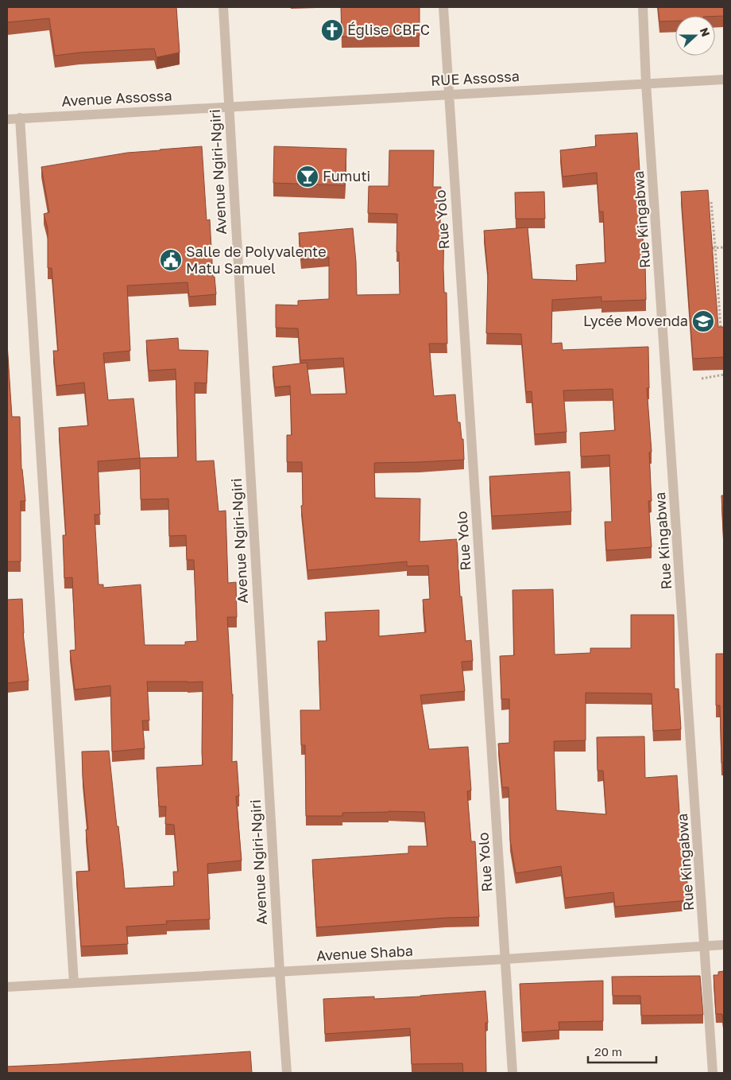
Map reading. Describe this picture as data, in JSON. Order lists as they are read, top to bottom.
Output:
{
  "streets": {
    "street": [
      "RUE Assossa",
      "Avenue Assossa",
      "Avenue Ngiri-Ngiri",
      "Rue Yolo",
      "Rue Kingabwa",
      "Avenue Shaba"
    ]
  },
  "crossings": [
    ["RUE Assossa", "Avenue Assossa"],
    ["RUE Assossa", "Avenue Ngiri-Ngiri"],
    ["RUE Assossa", "Rue Yolo"],
    ["RUE Assossa", "Rue Kingabwa"],
    ["Avenue Assossa", "Avenue Ngiri-Ngiri"],
    ["Avenue Ngiri-Ngiri", "Avenue Shaba"],
    ["Rue Yolo", "Avenue Shaba"],
    ["Rue Kingabwa", "Avenue Shaba"]
  ],
  "places": {
    "church": ["Église CBFC"],
    "bar": ["Fumuti"],
    "public building": ["Salle de Polyvalente Matu Samuel"],
    "school or university": ["Lycée Movenda"]
  },
  "scale_bar": "20 m",
  "north": "right"
}
